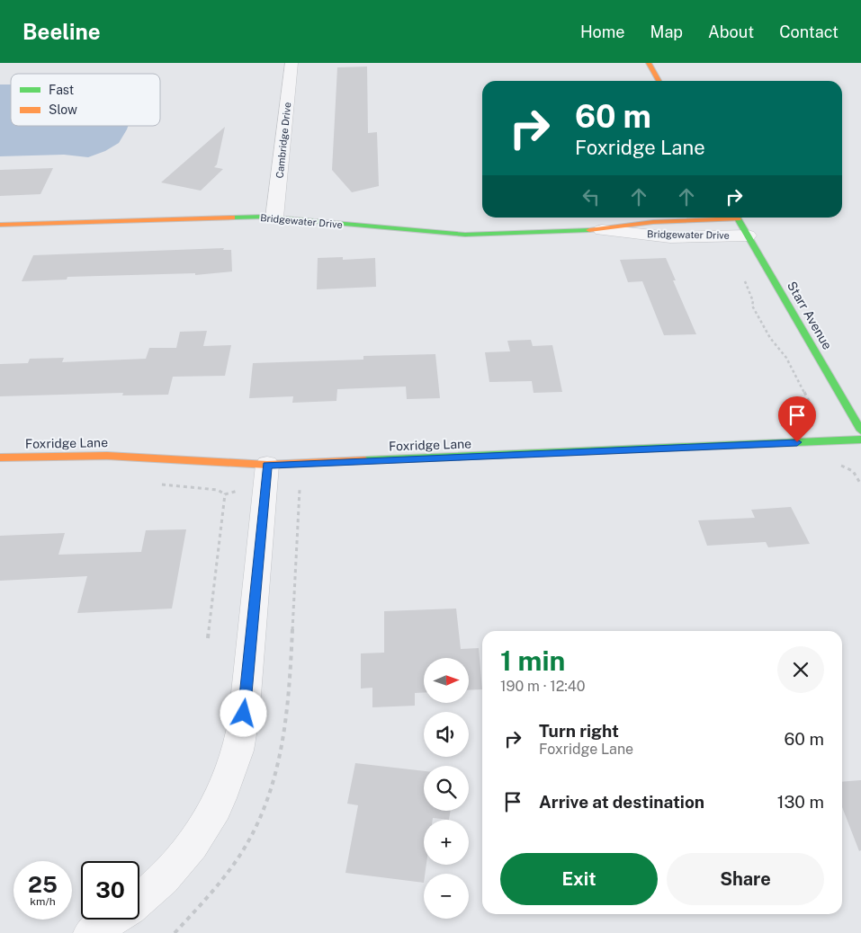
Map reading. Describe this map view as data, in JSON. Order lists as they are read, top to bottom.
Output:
{
  "streets": {
    "street": [
      "Cambridge Drive",
      "Bridgewater Drive",
      "Starr Avenue",
      "Foxridge Lane"
    ]
  },
  "crossings": [
    ["Cambridge Drive", "Bridgewater Drive"],
    ["Bridgewater Drive", "Starr Avenue"]
  ],
  "legend": ["Fast", "Slow"],
  "north": "right",
  "page": {
    "header": "Beeline",
    "nav": [
      "Home",
      "Map",
      "About",
      "Contact"
    ],
    "turn": ["60 m", "Foxridge Lane"],
    "heading": ["1 min", "190 m · 12:40"],
    "map_buttons": ["+", "−"],
    "list": [
      {
        "name": "Turn right",
        "note": "Foxridge Lane",
        "value": "60 m"
      },
      {
        "name": "Arrive at destination",
        "value": "130 m"
      }
    ],
    "buttons": ["Exit", "Share"],
    "speed": "25 km/h",
    "limit": "30"
  }
}
